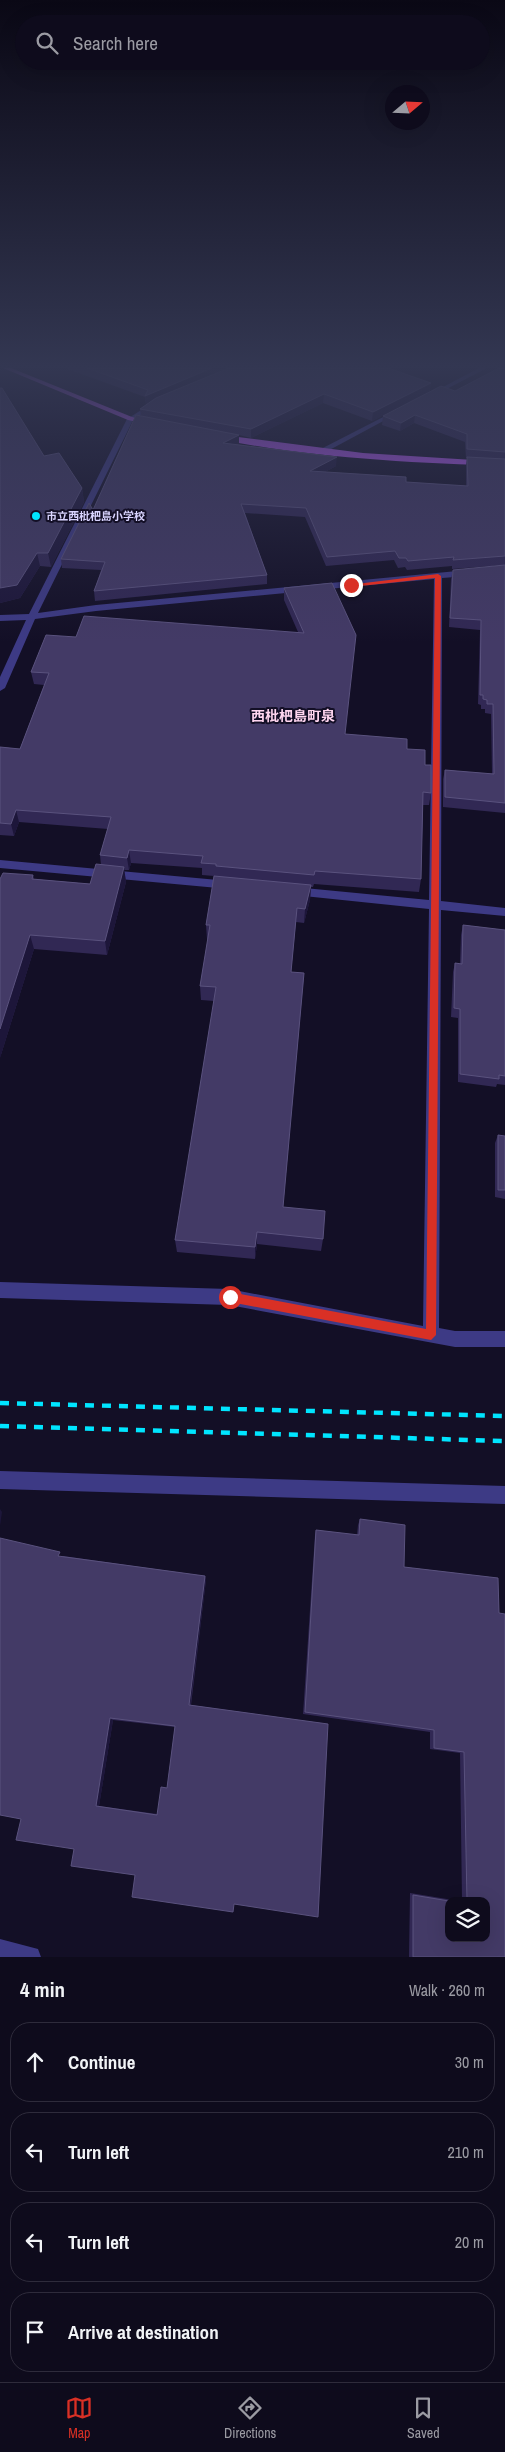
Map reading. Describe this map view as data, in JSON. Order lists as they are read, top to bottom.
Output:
{
  "districts": ["西枇杷島町泉"],
  "places": ["市立西枇杷島小学校"],
  "north": "right",
  "page": {
    "search": "Search here",
    "heading": ["4 min", "Walk · 260 m"],
    "list": [
      ["Continue", "30 m"],
      ["Turn left", "210 m"],
      ["Turn left", "20 m"],
      "Arrive at destination"
    ],
    "nav": ["Map", "Directions", "Saved"]
  }
}
